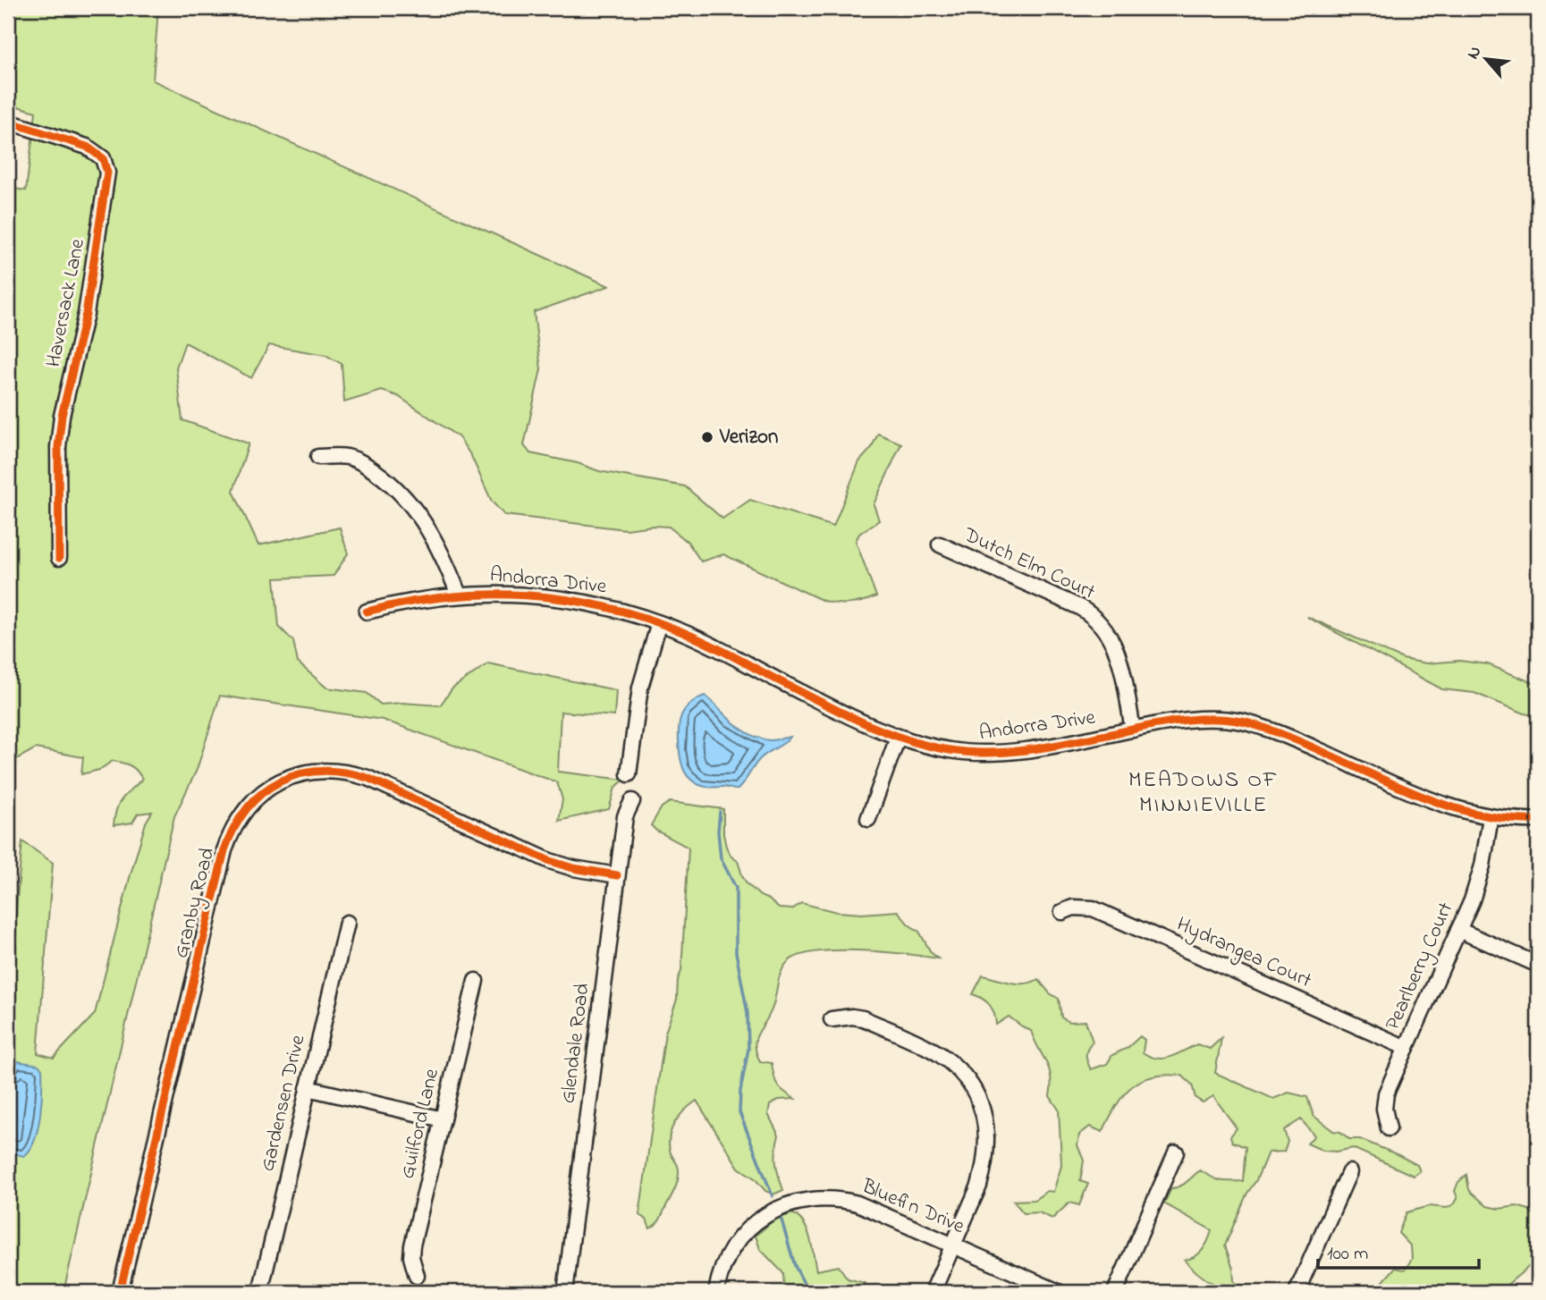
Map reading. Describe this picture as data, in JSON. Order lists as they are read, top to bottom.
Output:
{
  "streets": {
    "street": [
      "Haversack Lane",
      "Dutch Elm Court",
      "Andorra Drive",
      "Granby Road",
      "Hydrangea Court",
      "Pearlberry Court",
      "Glendale Road",
      "Gardensen Drive",
      "Guilford Lane",
      "Bluefin Drive"
    ]
  },
  "crossings": [
    ["Dutch Elm Court", "Andorra Drive"],
    ["Andorra Drive", "Pearlberry Court"],
    ["Granby Road", "Glendale Road"],
    ["Hydrangea Court", "Pearlberry Court"]
  ],
  "districts": ["MEADOWS OF MINNIEVILLE"],
  "places": ["Verizon"],
  "scale_bar": "100 m",
  "north": "top left"
}
